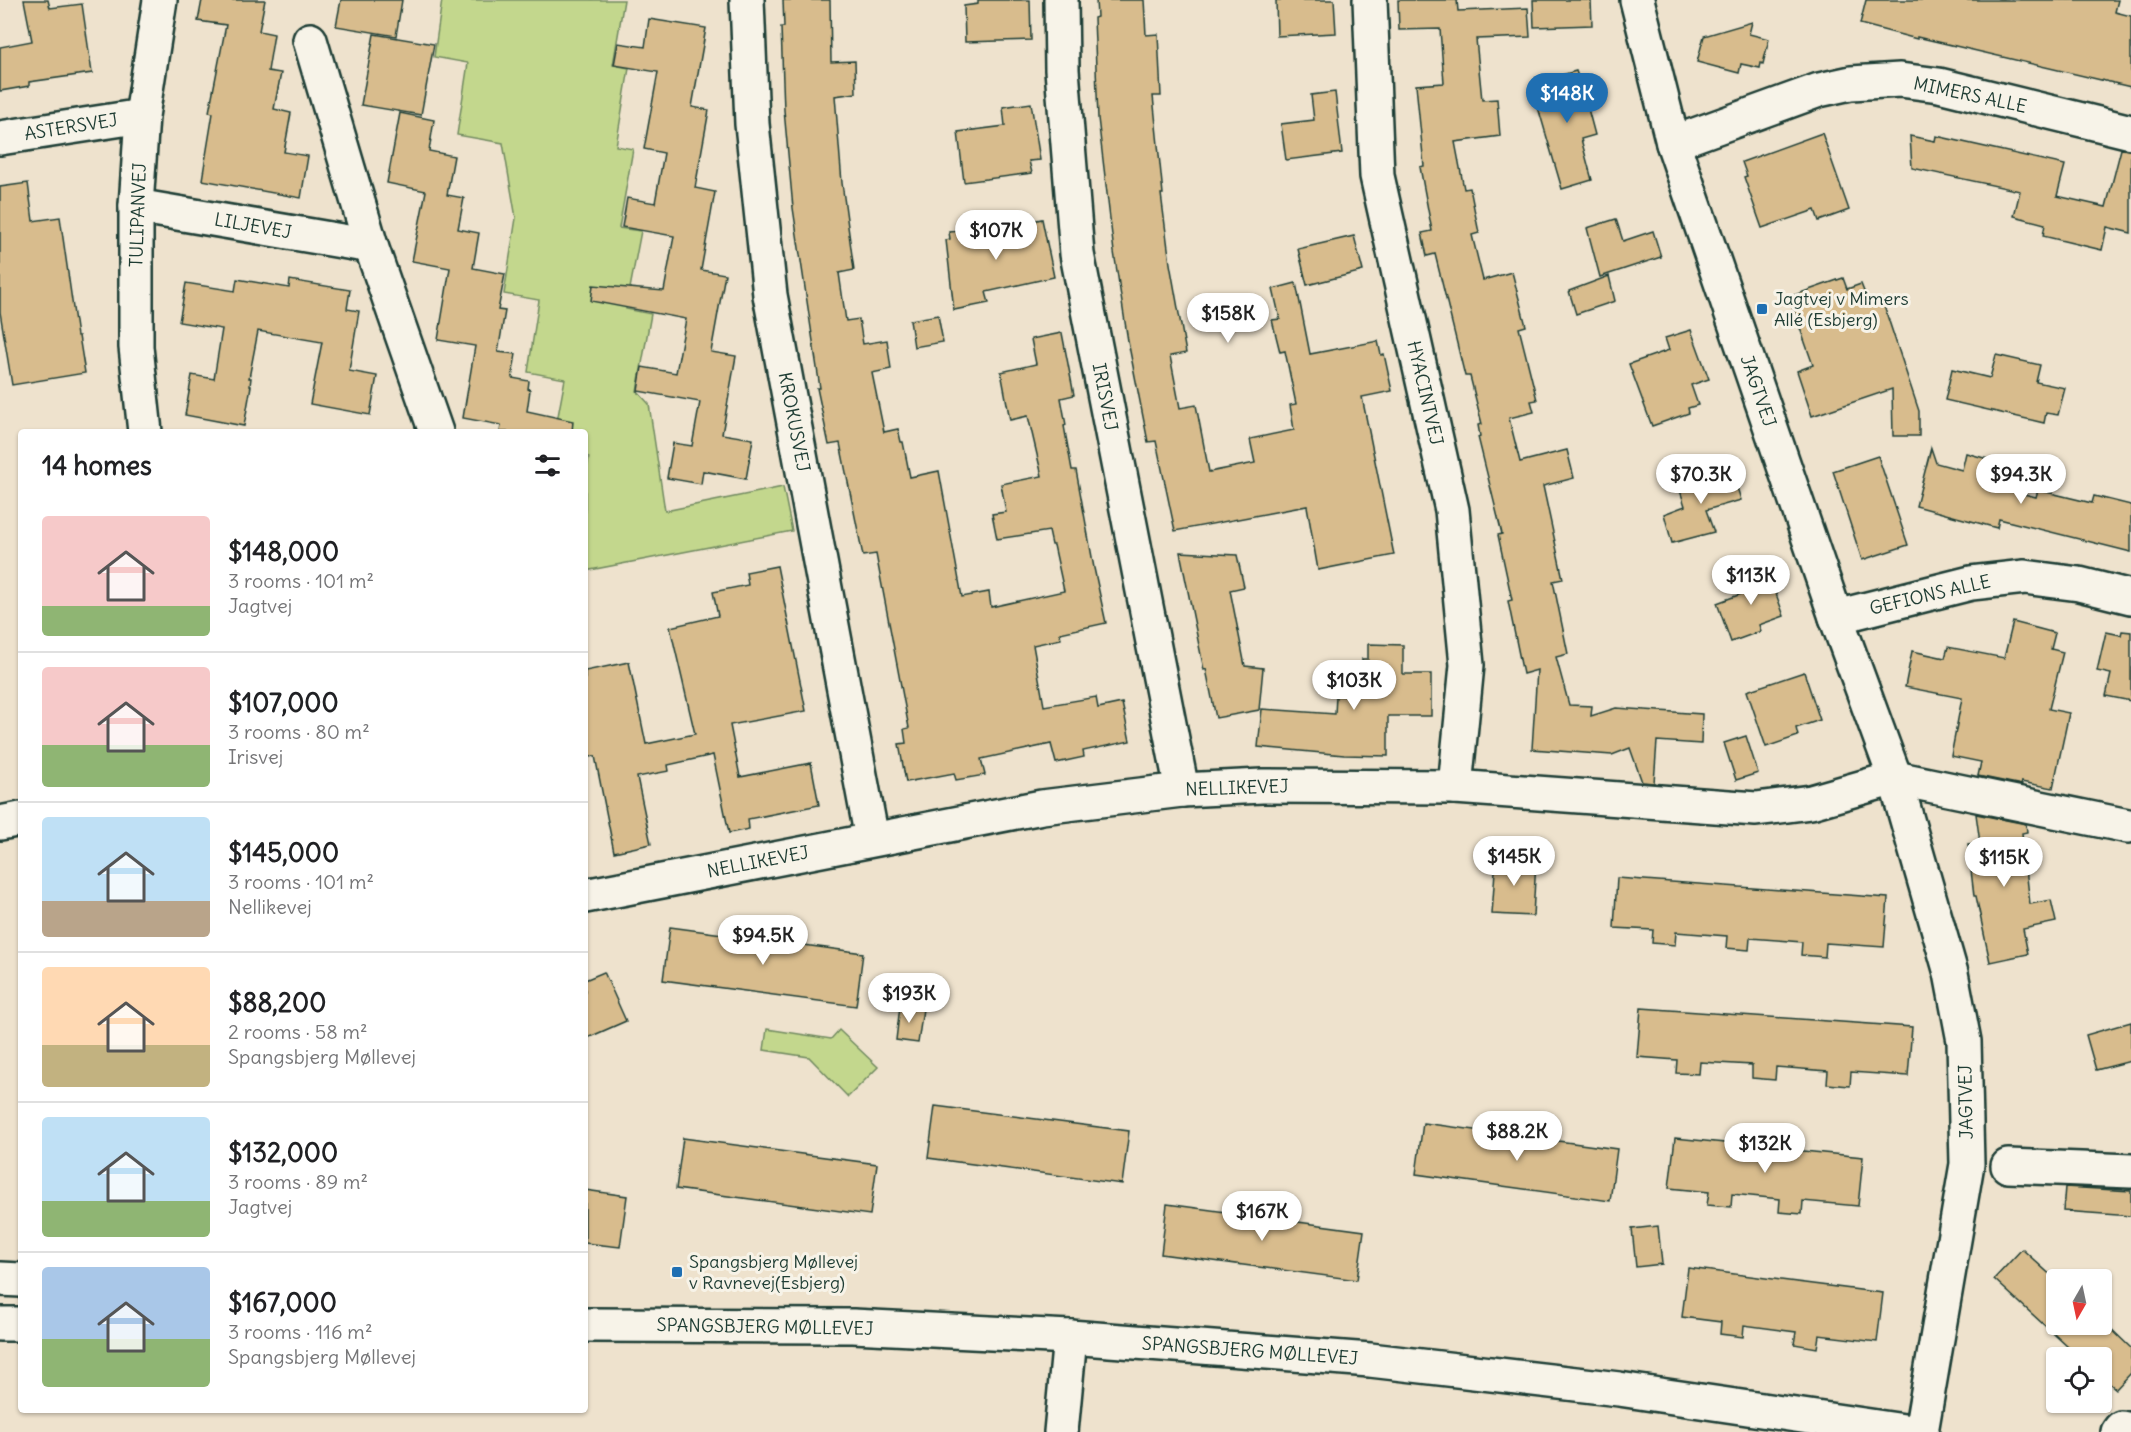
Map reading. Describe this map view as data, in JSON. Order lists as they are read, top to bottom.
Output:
{
  "streets": {
    "street": [
      "MIMERS ALLE",
      "ASTERSVEJ",
      "TULIPANVEJ",
      "LILJEVEJ",
      "JAGTVEJ",
      "HYACINTVEJ",
      "IRISVEJ",
      "KROKUSVEJ",
      "GEFIONS ALLE",
      "NELLIKEVEJ",
      "SPANGSBJERG MØLLEVEJ"
    ]
  },
  "crossings": [
    ["MIMERS ALLE", "JAGTVEJ"],
    ["ASTERSVEJ", "TULIPANVEJ"],
    ["TULIPANVEJ", "LILJEVEJ"],
    ["JAGTVEJ", "GEFIONS ALLE"],
    ["JAGTVEJ", "NELLIKEVEJ"],
    ["HYACINTVEJ", "NELLIKEVEJ"],
    ["IRISVEJ", "NELLIKEVEJ"],
    ["KROKUSVEJ", "NELLIKEVEJ"]
  ],
  "places": {
    "transit": ["Jagtvej v Mimers Allé (Esbjerg)", "Spangsbjerg Møllevej v Ravnevej(Esbjerg)"]
  },
  "north": "bottom",
  "page": {
    "price": [
      "$148K",
      "$107K",
      "$158K",
      "$70.3K",
      "$94.3K",
      "$113K",
      "$103K",
      "$145K",
      "$115K",
      "$94.5K",
      "$193K",
      "$88.2K",
      "$132K",
      "$167K"
    ],
    "heading": "14 homes",
    "list": [
      {
        "name": "$148,000",
        "note": "3 rooms · 101 m² · Jagtvej"
      },
      {
        "name": "$107,000",
        "note": "3 rooms · 80 m² · Irisvej"
      },
      {
        "name": "$145,000",
        "note": "3 rooms · 101 m² · Nellikevej"
      },
      {
        "name": "$88,200",
        "note": "2 rooms · 58 m² · Spangsbjerg Møllevej"
      },
      {
        "name": "$132,000",
        "note": "3 rooms · 89 m² · Jagtvej"
      },
      {
        "name": "$167,000",
        "note": "3 rooms · 116 m² · Spangsbjerg Møllevej"
      }
    ]
  }
}
